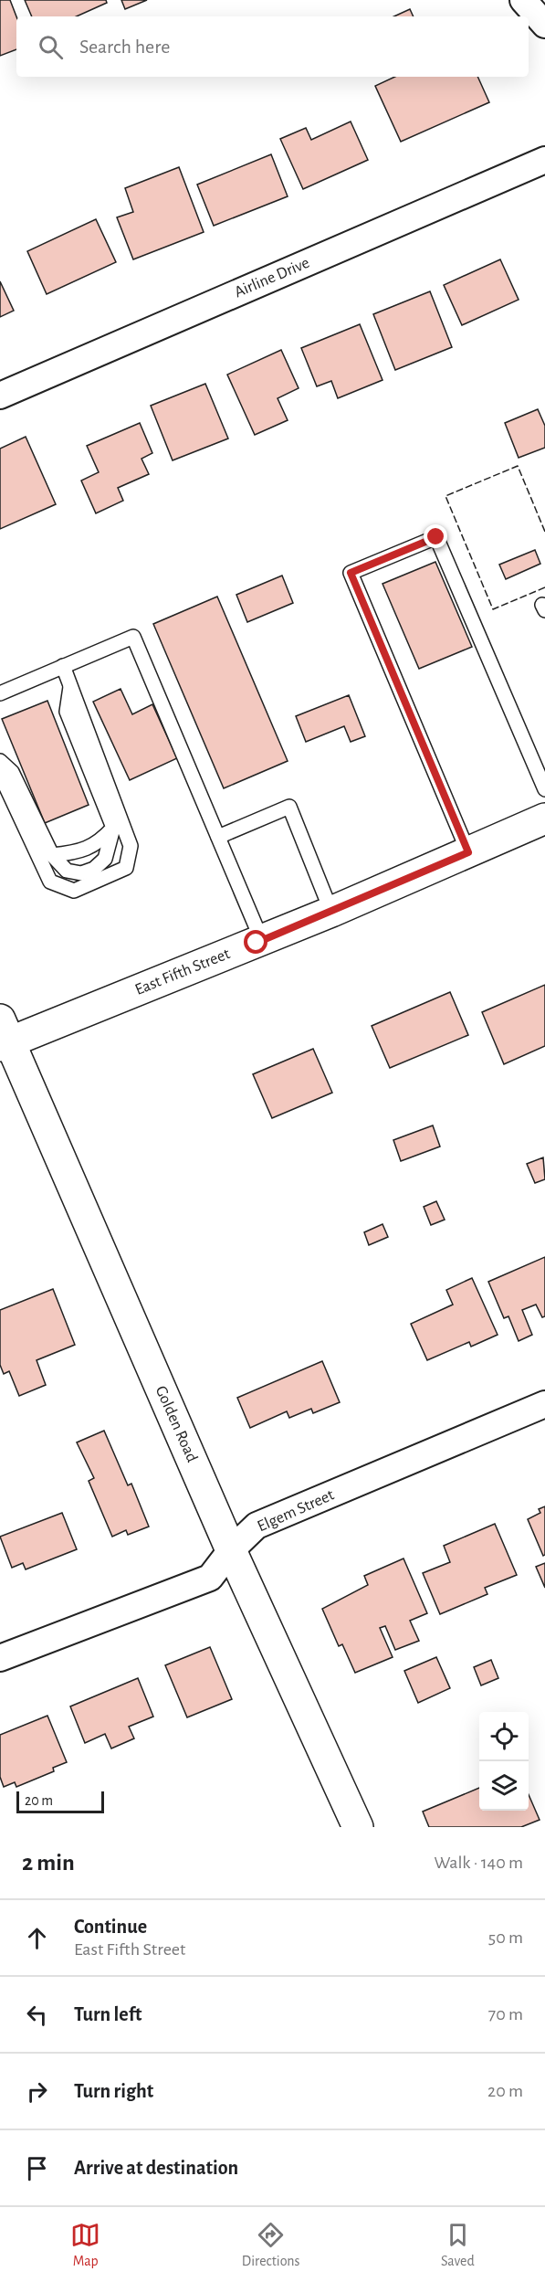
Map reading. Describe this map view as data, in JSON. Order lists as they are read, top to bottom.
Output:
{
  "streets": {
    "street": [
      "Airline Drive",
      "East Fifth Street",
      "Golden Road",
      "Elgem Street"
    ]
  },
  "crossings": [
    ["East Fifth Street", "Golden Road"],
    ["Golden Road", "Elgem Street"]
  ],
  "scale_bar": "20 m",
  "page": {
    "search": "Search here",
    "scale": "20 m",
    "heading": ["2 min", "Walk · 140 m"],
    "list": [
      ["Continue", "East Fifth Street", "50 m"],
      ["Turn left", "70 m"],
      ["Turn right", "20 m"],
      "Arrive at destination"
    ],
    "nav": ["Map", "Directions", "Saved"]
  }
}
